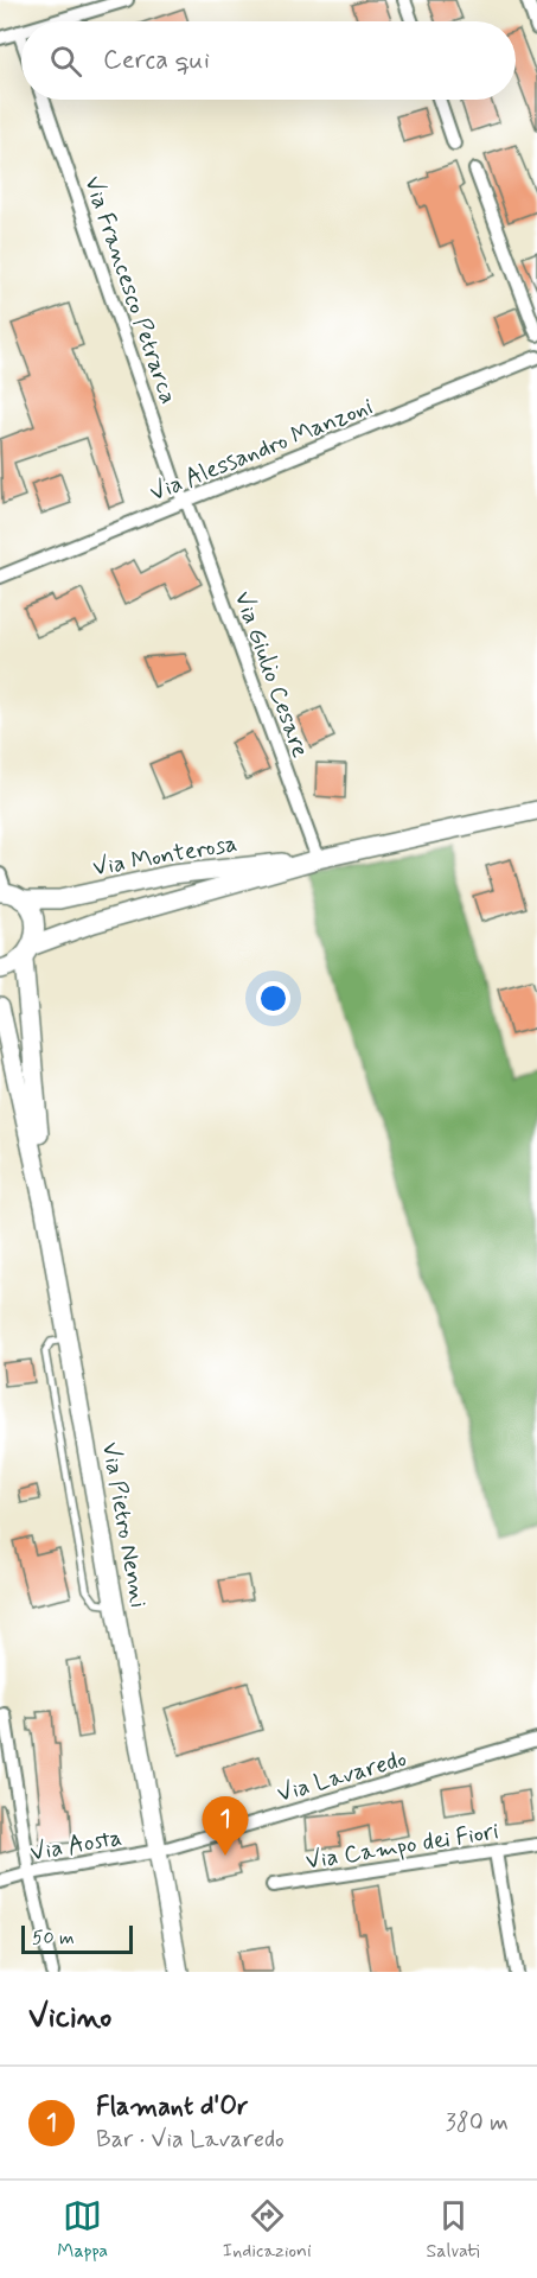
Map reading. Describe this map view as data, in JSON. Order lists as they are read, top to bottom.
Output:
{
  "streets": {
    "main road": ["Via Monterosa", "Via Pietro Nenni"],
    "street": [
      "Via Francesco Petrarca",
      "Via Alessandro Manzoni",
      "Via Giulio Cesare",
      "Via Lavaredo",
      "Via Aosta",
      "Via Campo dei Fiori"
    ]
  },
  "crossings": [
    ["Via Francesco Petrarca", "Via Alessandro Manzoni"],
    ["Via Francesco Petrarca", "Via Giulio Cesare"],
    ["Via Alessandro Manzoni", "Via Giulio Cesare"],
    ["Via Giulio Cesare", "Via Monterosa"],
    ["Via Monterosa", "Via Pietro Nenni"],
    ["Via Pietro Nenni", "Via Lavaredo"],
    ["Via Pietro Nenni", "Via Aosta"],
    ["Via Lavaredo", "Via Aosta"]
  ],
  "scale_bar": "50 m",
  "page": {
    "search": "Cerca qui",
    "pins": "1",
    "scale": "50 m",
    "heading": "Vicino",
    "list": [
      {
        "mark": "1",
        "name": "Flamant d'Or",
        "note": "Bar · Via Lavaredo",
        "value": "380 m"
      }
    ],
    "nav": ["Mappa", "Indicazioni", "Salvati"]
  }
}
